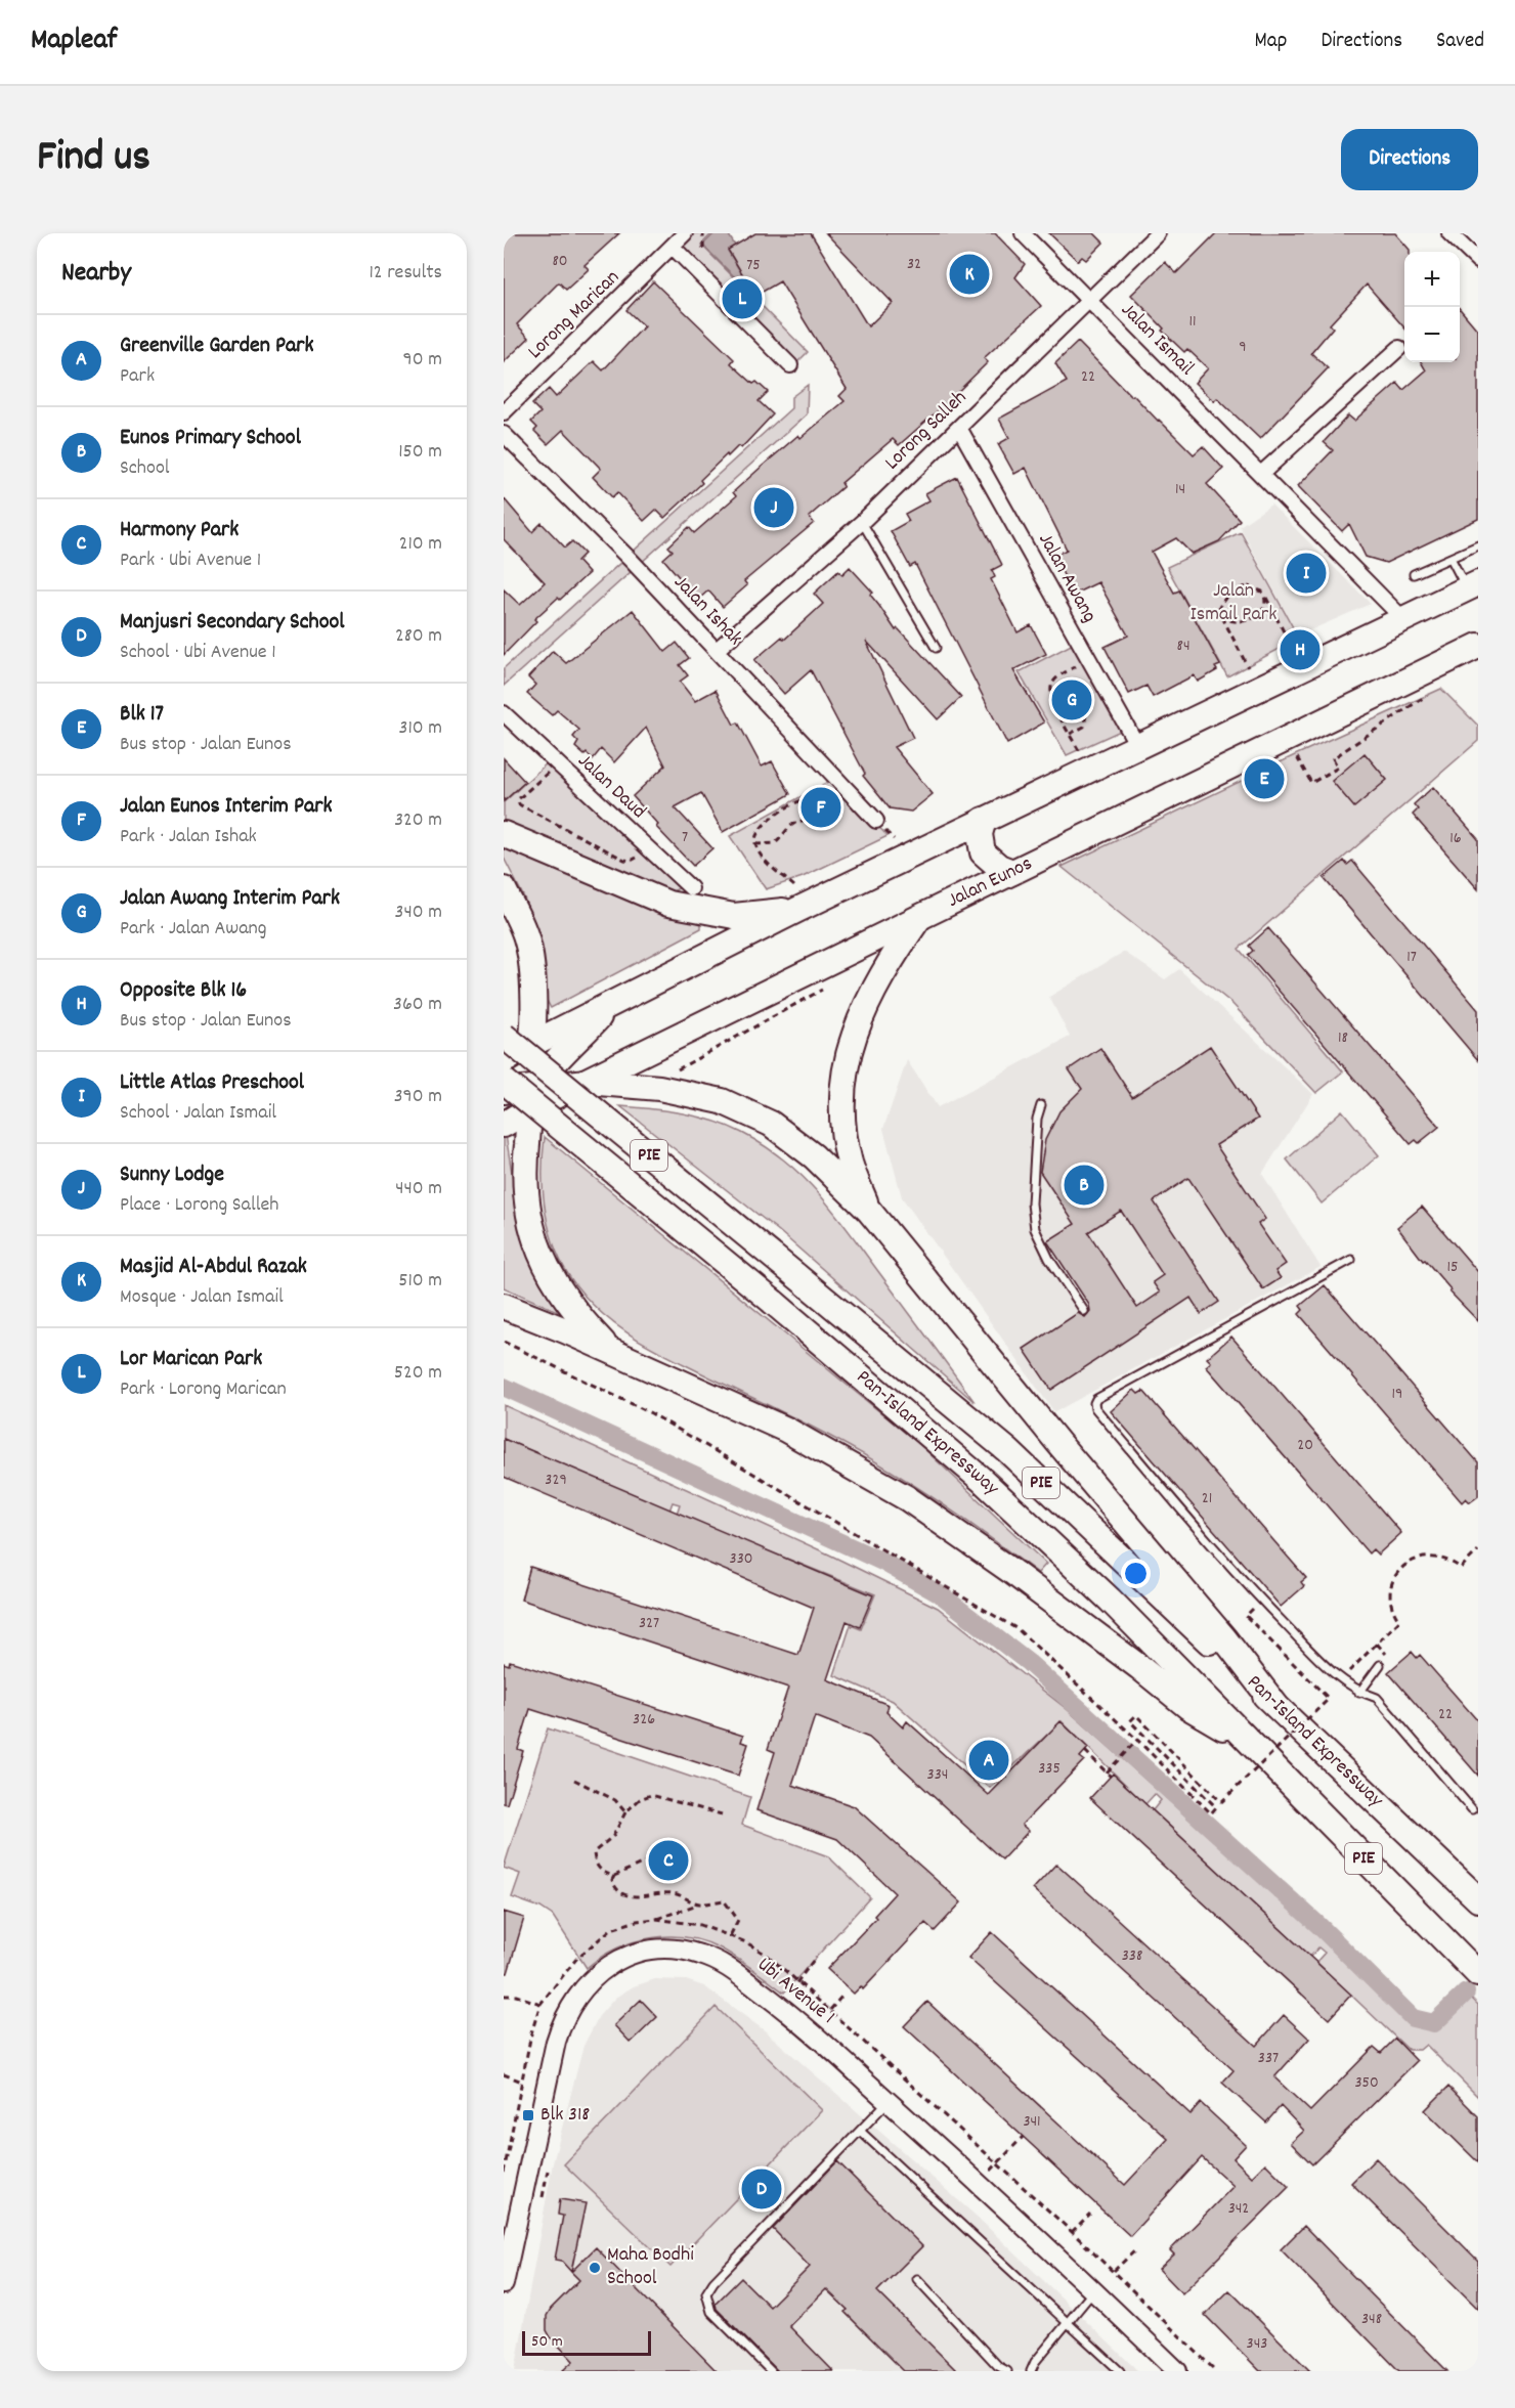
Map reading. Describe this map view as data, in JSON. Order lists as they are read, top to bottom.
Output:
{
  "streets": {
    "highway": ["Jalan Eunos", "PIE", "Pan-Island Expressway"],
    "street": [
      "Lorong Marican",
      "Jalan Ismail",
      "Lorong Salleh",
      "Jalan Awang",
      "Jalan Ishak",
      "Jalan Daud",
      "Ubi Avenue 1"
    ]
  },
  "crossings": [
    ["Jalan Ismail", "Lorong Salleh"],
    ["Jalan Ismail", "Jalan Eunos"],
    ["Lorong Salleh", "Jalan Awang"],
    ["Lorong Salleh", "Jalan Ishak"],
    ["Jalan Awang", "Jalan Eunos"],
    ["Jalan Eunos", "Pan-Island Expressway"]
  ],
  "parks": ["Jalan Ismail Park"],
  "places": {
    "transit": ["Blk 318"],
    "other": ["Maha Bodhi School"]
  },
  "house_numbers": [
    "80",
    "32",
    "75",
    "11",
    "9",
    "22",
    "14",
    "84",
    "7",
    "16",
    "17",
    "18",
    "15",
    "19",
    "20",
    "329",
    "21",
    "330",
    "327",
    "22",
    "326",
    "335",
    "334",
    "338",
    "337",
    "350",
    "341",
    "342",
    "348",
    "343"
  ],
  "scale_bar": "50 m",
  "page": {
    "header": "Mapleaf",
    "nav": ["Map", "Directions", "Saved"],
    "title": "Find us",
    "buttons": "Directions",
    "heading": ["Nearby", "12 results"],
    "map_buttons": ["+", "−"],
    "pins": [
      "K",
      "L",
      "J",
      "I",
      "H",
      "G",
      "E",
      "F",
      "B",
      "A",
      "C",
      "D"
    ],
    "list": [
      {
        "mark": "A",
        "name": "Greenville Garden Park",
        "note": "Park",
        "value": "90 m"
      },
      {
        "mark": "B",
        "name": "Eunos Primary School",
        "note": "School",
        "value": "150 m"
      },
      {
        "mark": "C",
        "name": "Harmony Park",
        "note": "Park · Ubi Avenue 1",
        "value": "210 m"
      },
      {
        "mark": "D",
        "name": "Manjusri Secondary School",
        "note": "School · Ubi Avenue 1",
        "value": "280 m"
      },
      {
        "mark": "E",
        "name": "Blk 17",
        "note": "Bus stop · Jalan Eunos",
        "value": "310 m"
      },
      {
        "mark": "F",
        "name": "Jalan Eunos Interim Park",
        "note": "Park · Jalan Ishak",
        "value": "320 m"
      },
      {
        "mark": "G",
        "name": "Jalan Awang Interim Park",
        "note": "Park · Jalan Awang",
        "value": "340 m"
      },
      {
        "mark": "H",
        "name": "Opposite Blk 16",
        "note": "Bus stop · Jalan Eunos",
        "value": "360 m"
      },
      {
        "mark": "I",
        "name": "Little Atlas Preschool",
        "note": "School · Jalan Ismail",
        "value": "390 m"
      },
      {
        "mark": "J",
        "name": "Sunny Lodge",
        "note": "Place · Lorong Salleh",
        "value": "440 m"
      },
      {
        "mark": "K",
        "name": "Masjid Al-Abdul Razak",
        "note": "Mosque · Jalan Ismail",
        "value": "510 m"
      },
      {
        "mark": "L",
        "name": "Lor Marican Park",
        "note": "Park · Lorong Marican",
        "value": "520 m"
      }
    ],
    "scale": "50 m"
  }
}
